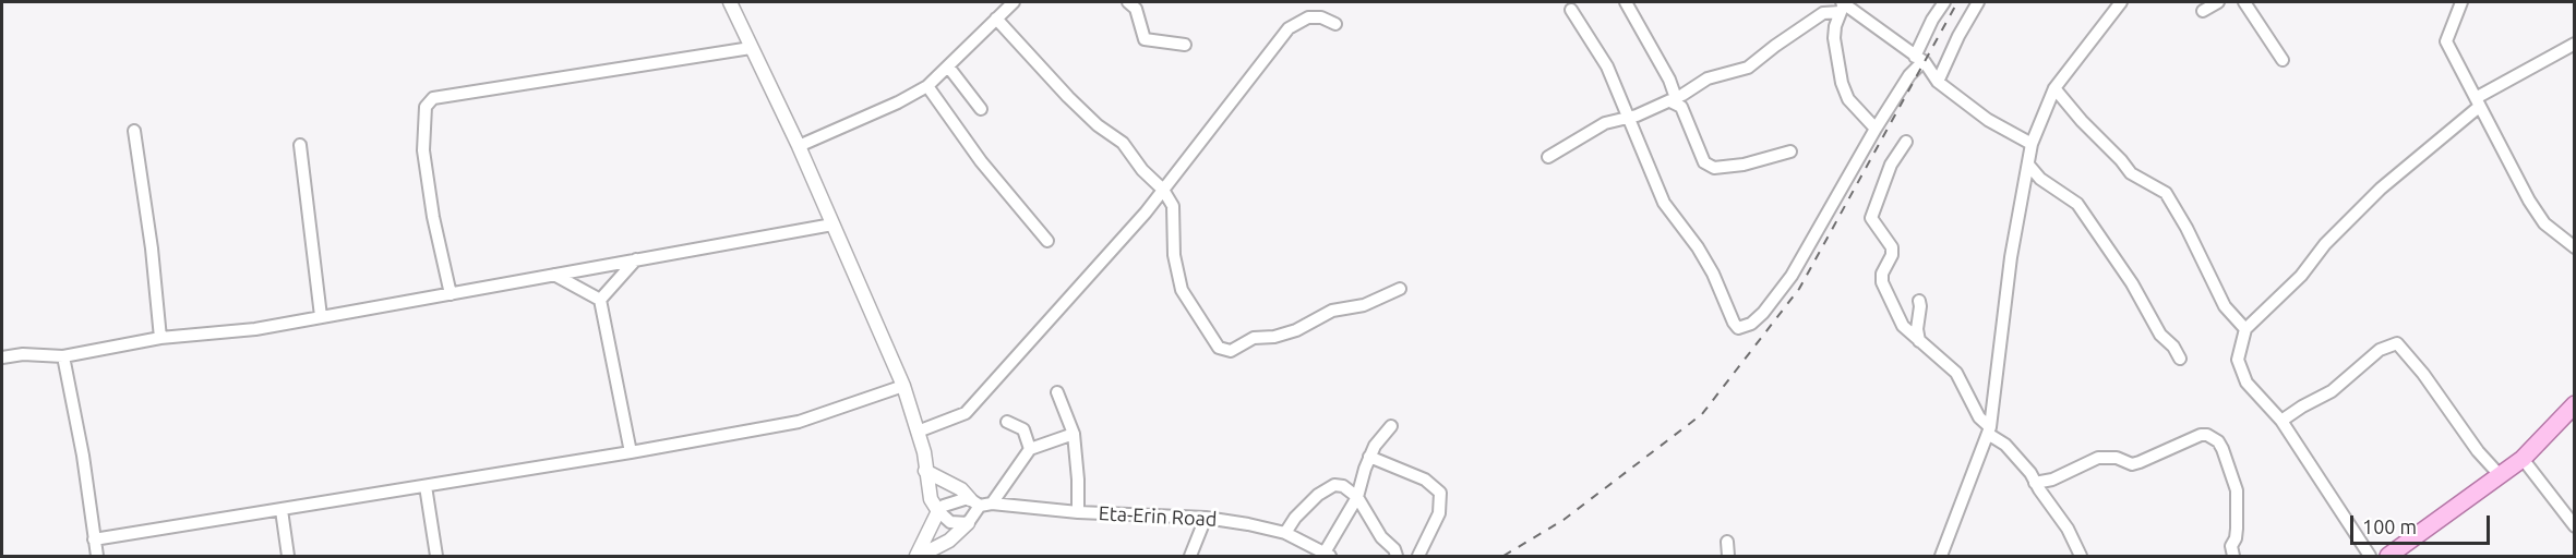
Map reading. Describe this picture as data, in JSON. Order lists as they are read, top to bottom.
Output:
{
  "streets": {
    "street": ["Eta-Erin Road"]
  },
  "scale_bar": "100 m"
}
